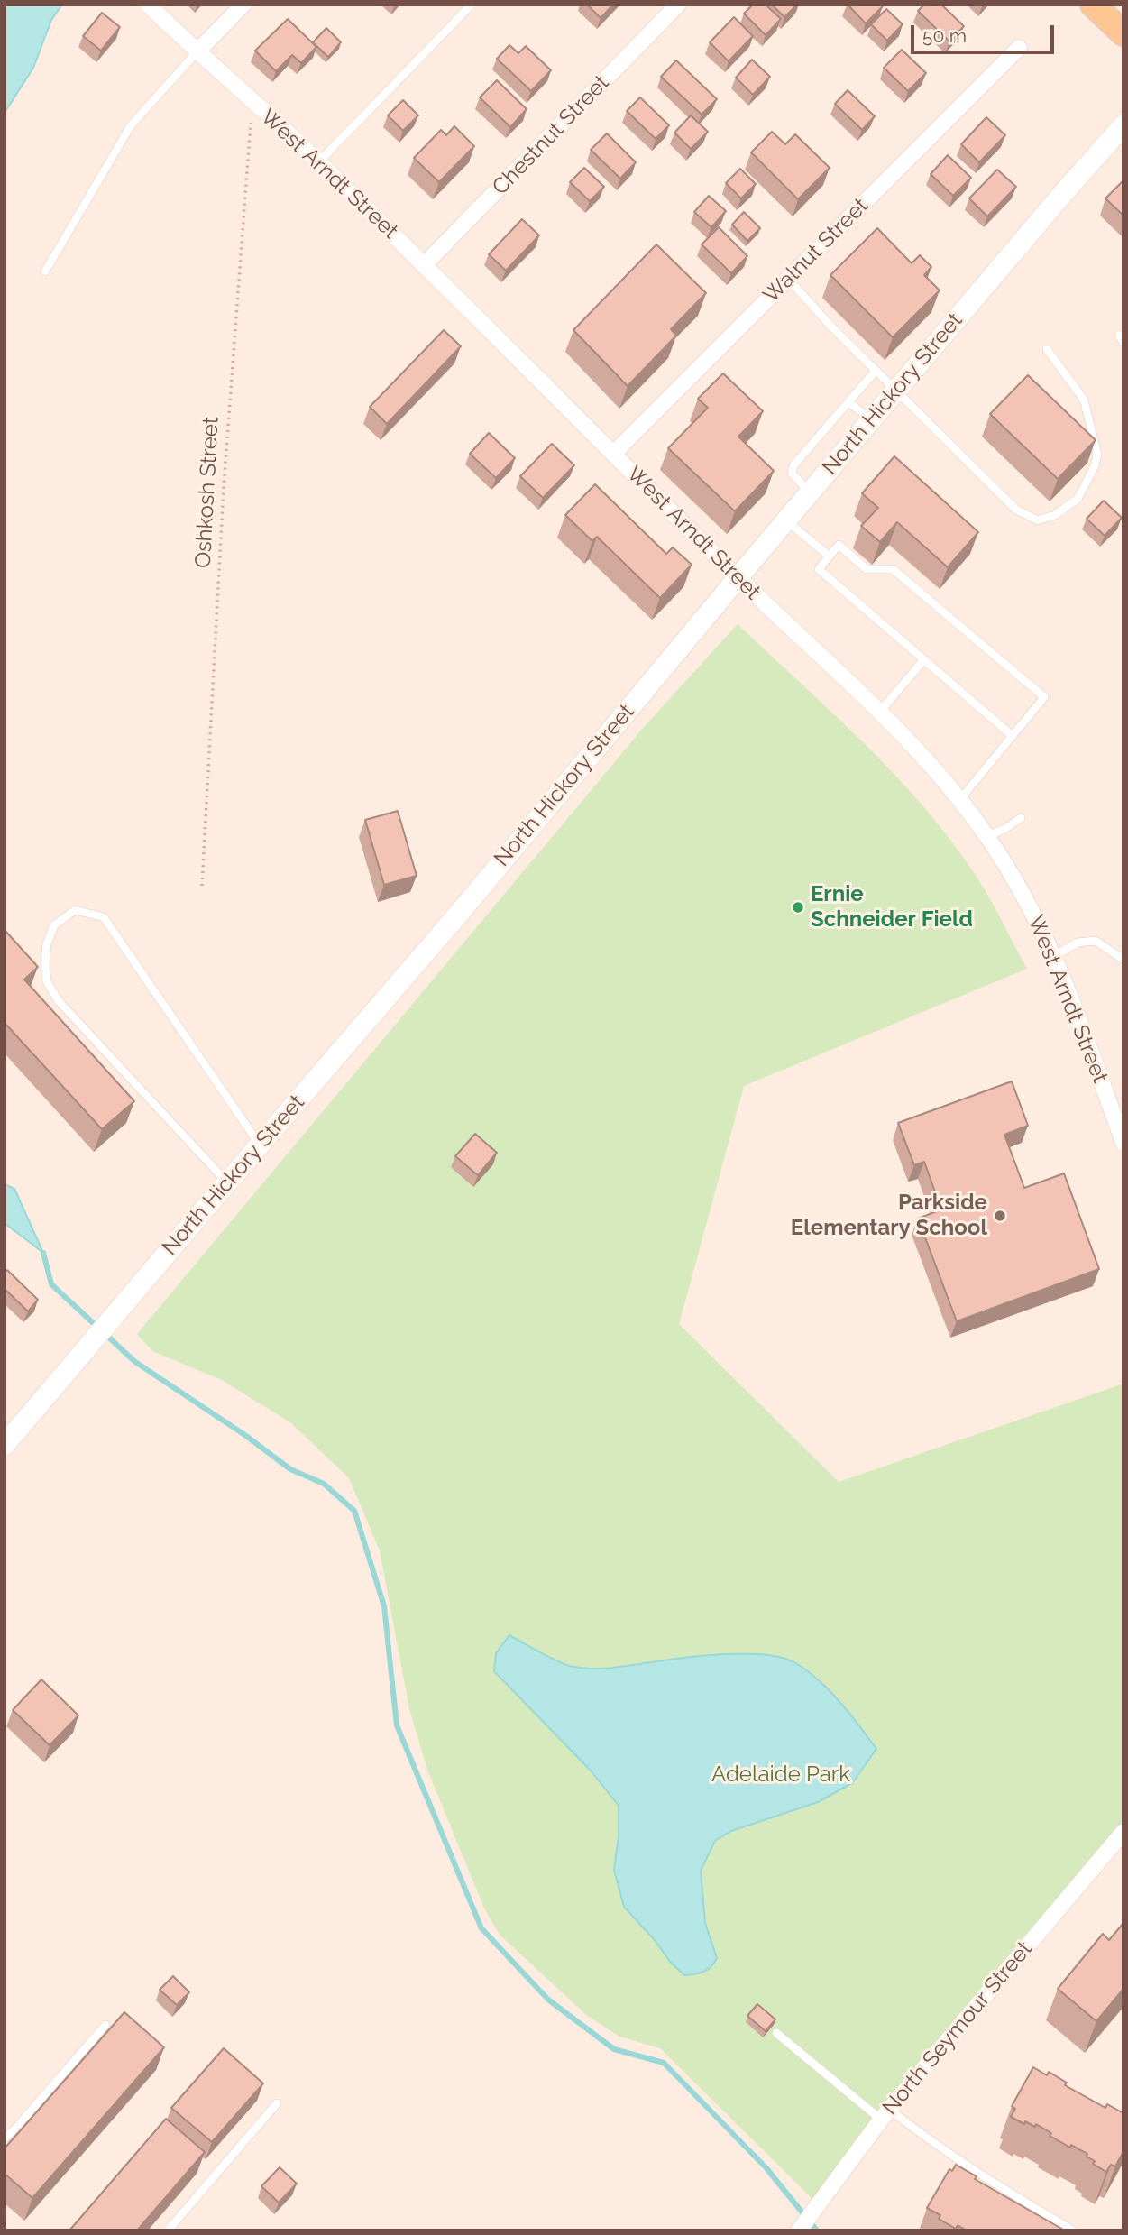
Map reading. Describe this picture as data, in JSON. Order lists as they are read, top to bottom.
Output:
{
  "streets": {
    "street": [
      "Chestnut Street",
      "West Arndt Street",
      "Walnut Street",
      "North Hickory Street",
      "North Seymour Street"
    ],
    "path": ["Oshkosh Street"]
  },
  "crossings": [
    ["Chestnut Street", "West Arndt Street"],
    ["West Arndt Street", "Walnut Street"],
    ["West Arndt Street", "North Hickory Street"],
    ["West Arndt Street", "Oshkosh Street"]
  ],
  "parks": ["Adelaide Park"],
  "places": ["Ernie Schneider Field", "Parkside Elementary School"],
  "scale_bar": "50 m"
}
